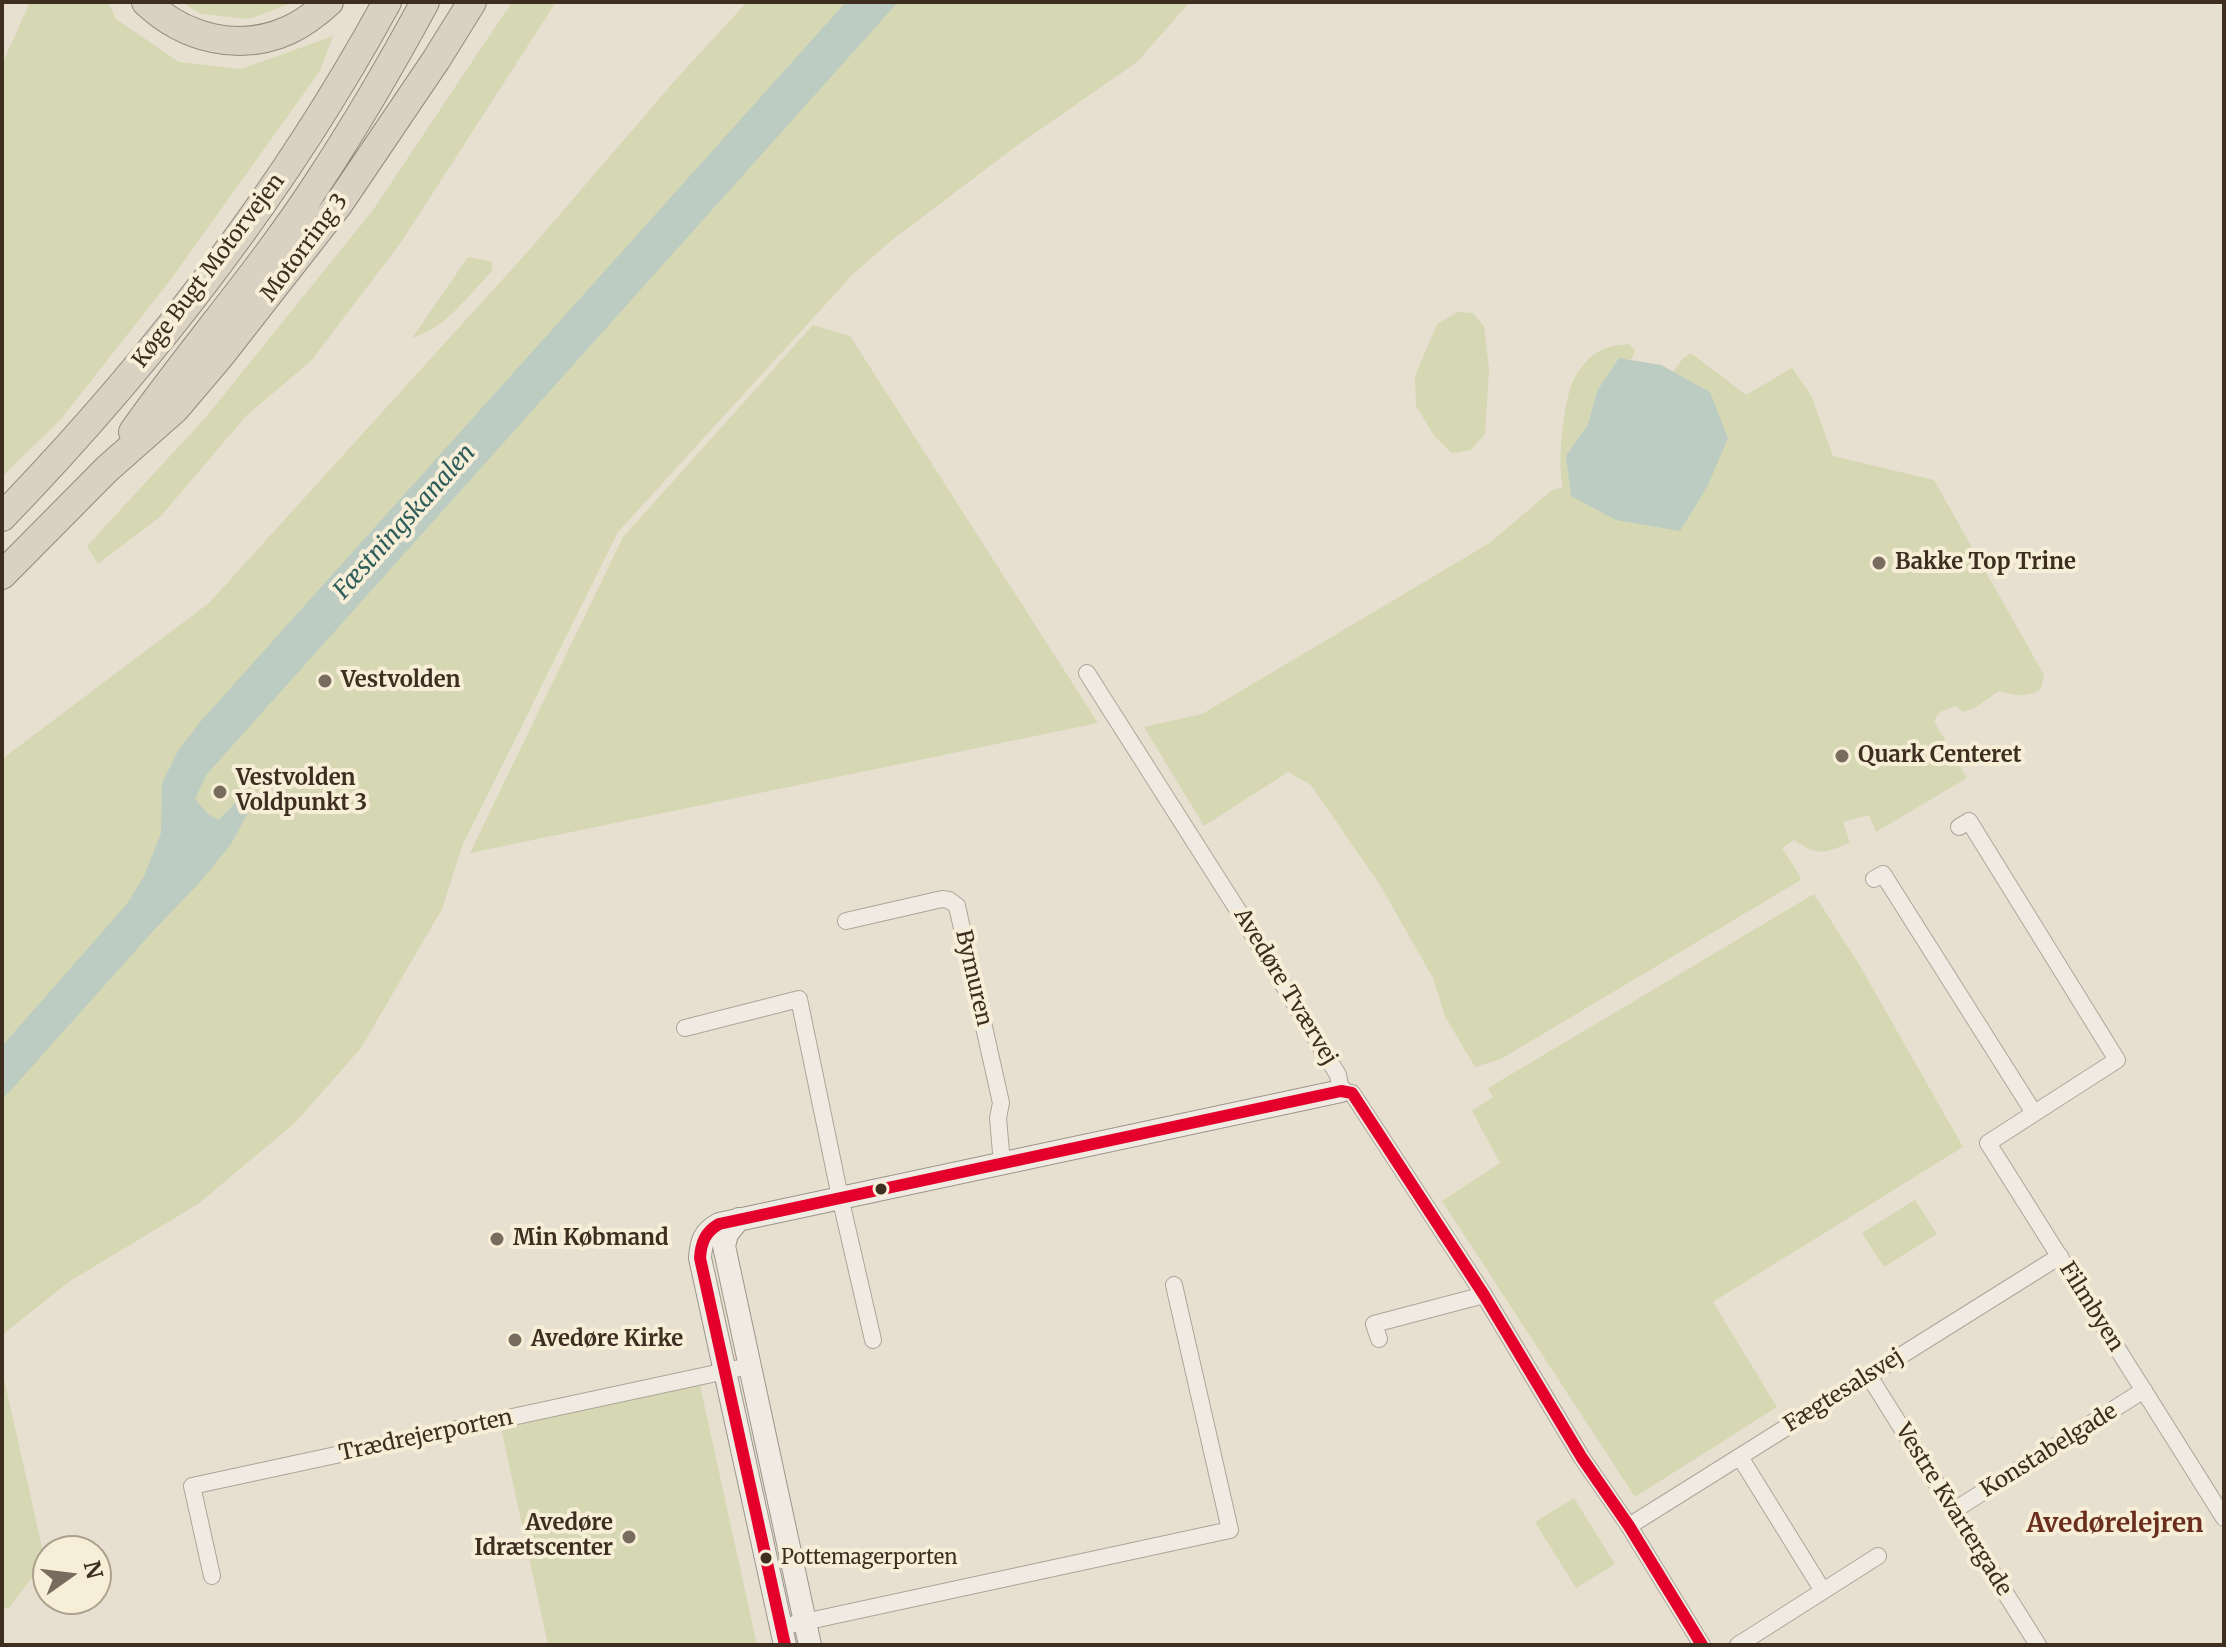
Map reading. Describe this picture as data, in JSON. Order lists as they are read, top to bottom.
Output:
{
  "streets": {
    "highway": ["Motorring 3", "Køge Bugt Motorvejen"],
    "street": [
      "Bymuren",
      "Avedøre Tværvej",
      "Filmbyen",
      "Fægtesalsvej",
      "Trædrejerporten",
      "Konstabelgade",
      "Vestre Kvartergade"
    ]
  },
  "crossings": [
    ["Motorring 3", "Køge Bugt Motorvejen"],
    ["Avedøre Tværvej", "Fægtesalsvej"],
    ["Filmbyen", "Fægtesalsvej"],
    ["Filmbyen", "Konstabelgade"],
    ["Fægtesalsvej", "Vestre Kvartergade"],
    ["Konstabelgade", "Vestre Kvartergade"]
  ],
  "districts": ["Avedørelejren"],
  "water": ["Fæstningskanalen"],
  "places": [
    "Bakke Top Trine",
    "Vestvolden",
    "Quark Centeret",
    "Vestvolden Voldpunkt 3",
    "Min Købmand",
    "Avedøre Kirke",
    "Avedøre Idrætscenter",
    "Pottemagerporten"
  ],
  "north": "right"
}
